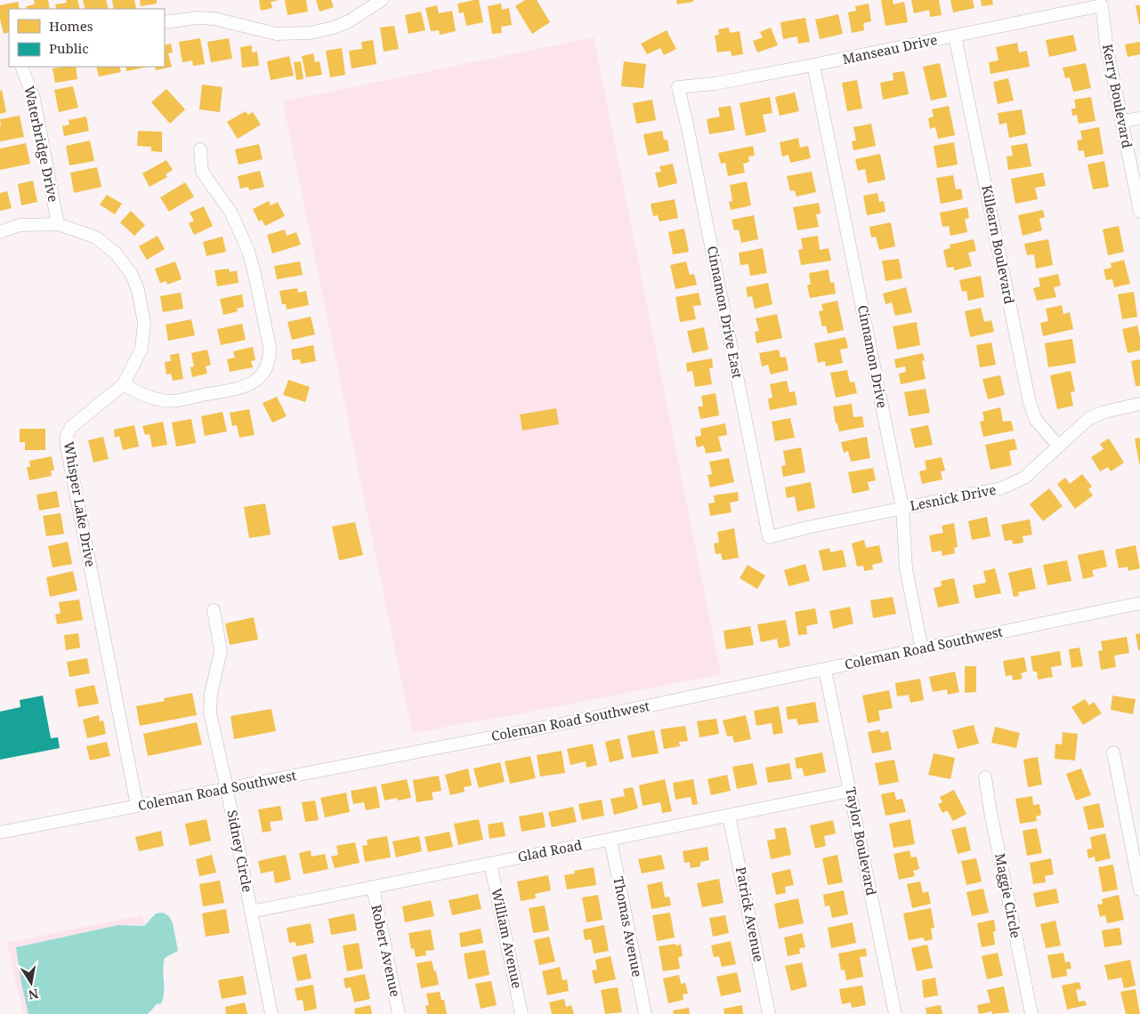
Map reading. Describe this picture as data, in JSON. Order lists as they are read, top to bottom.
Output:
{
  "streets": {
    "street": [
      "Manseau Drive",
      "Kerry Boulevard",
      "Waterbridge Drive",
      "Killearn Boulevard",
      "Cinnamon Drive East",
      "Cinnamon Drive",
      "Lesnick Drive",
      "Whisper Lake Drive",
      "Coleman Road Southwest",
      "Taylor Boulevard",
      "Sidney Circle",
      "Glad Road",
      "Maggie Circle",
      "Patrick Avenue",
      "Thomas Avenue",
      "William Avenue",
      "Robert Avenue"
    ]
  },
  "crossings": [
    ["Manseau Drive", "Kerry Boulevard"],
    ["Manseau Drive", "Killearn Boulevard"],
    ["Manseau Drive", "Cinnamon Drive East"],
    ["Manseau Drive", "Cinnamon Drive"],
    ["Waterbridge Drive", "Whisper Lake Drive"],
    ["Killearn Boulevard", "Lesnick Drive"],
    ["Cinnamon Drive East", "Lesnick Drive"],
    ["Cinnamon Drive", "Lesnick Drive"],
    ["Cinnamon Drive", "Coleman Road Southwest"],
    ["Whisper Lake Drive", "Coleman Road Southwest"],
    ["Coleman Road Southwest", "Taylor Boulevard"],
    ["Coleman Road Southwest", "Sidney Circle"],
    ["Taylor Boulevard", "Glad Road"],
    ["Sidney Circle", "Glad Road"],
    ["Glad Road", "Patrick Avenue"],
    ["Glad Road", "Thomas Avenue"],
    ["Glad Road", "William Avenue"],
    ["Glad Road", "Robert Avenue"]
  ],
  "legend": ["Homes", "Public"],
  "north": "bottom"
}
